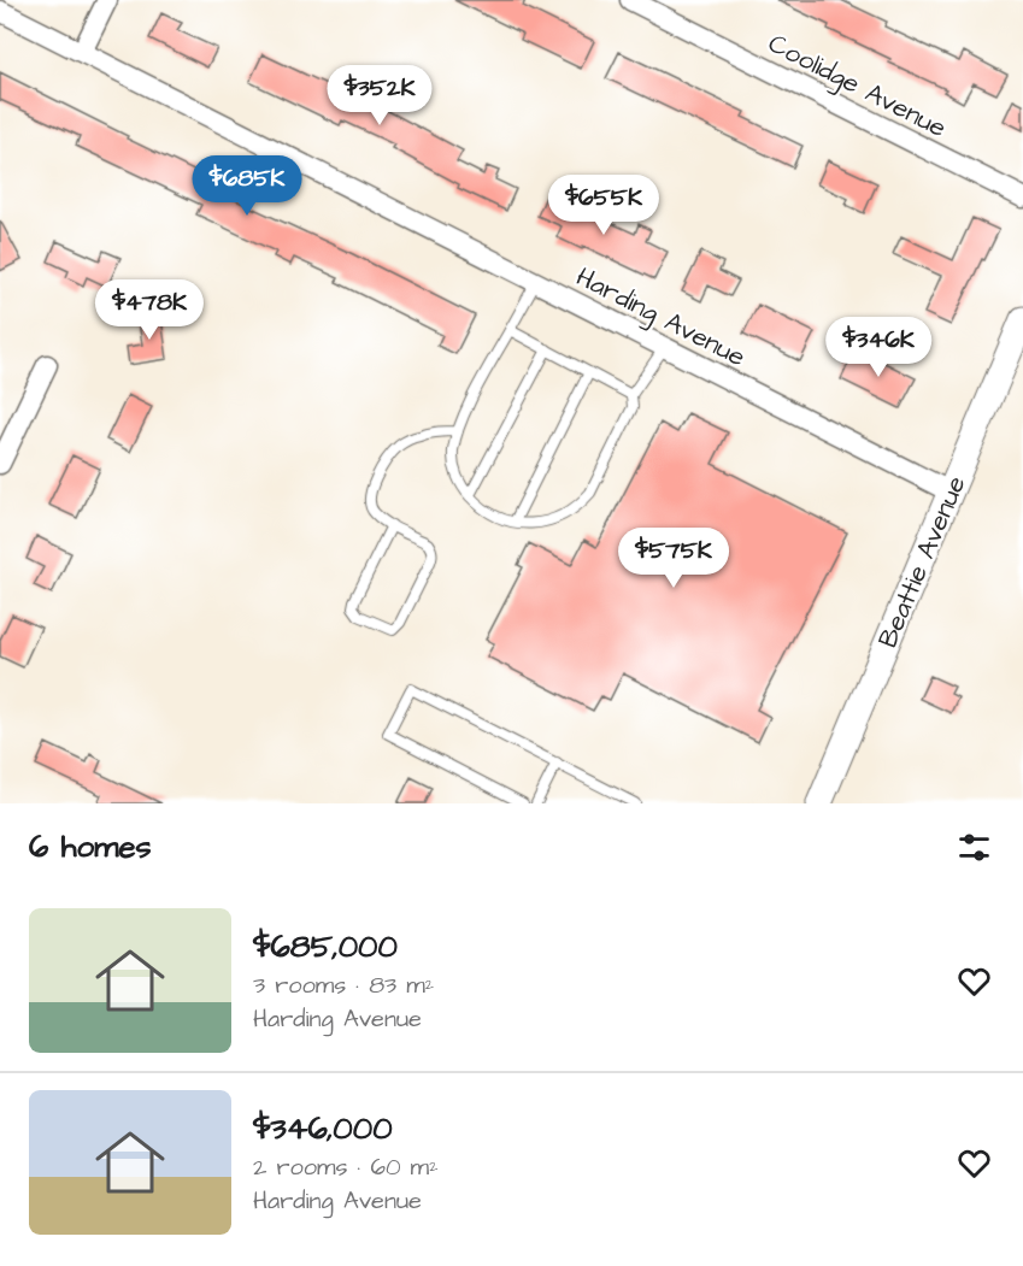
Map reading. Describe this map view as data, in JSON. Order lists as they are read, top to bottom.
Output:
{
  "streets": {
    "street": ["Coolidge Avenue", "Harding Avenue", "Beattie Avenue"]
  },
  "crossings": [
    ["Harding Avenue", "Beattie Avenue"]
  ],
  "page": {
    "price": [
      "$352K",
      "$685K",
      "$655K",
      "$478K",
      "$346K",
      "$575K"
    ],
    "heading": "6 homes",
    "list": [
      {
        "name": "$685,000",
        "note": "3 rooms · 83 m² · Harding Avenue"
      },
      {
        "name": "$346,000",
        "note": "2 rooms · 60 m² · Harding Avenue"
      }
    ]
  }
}
